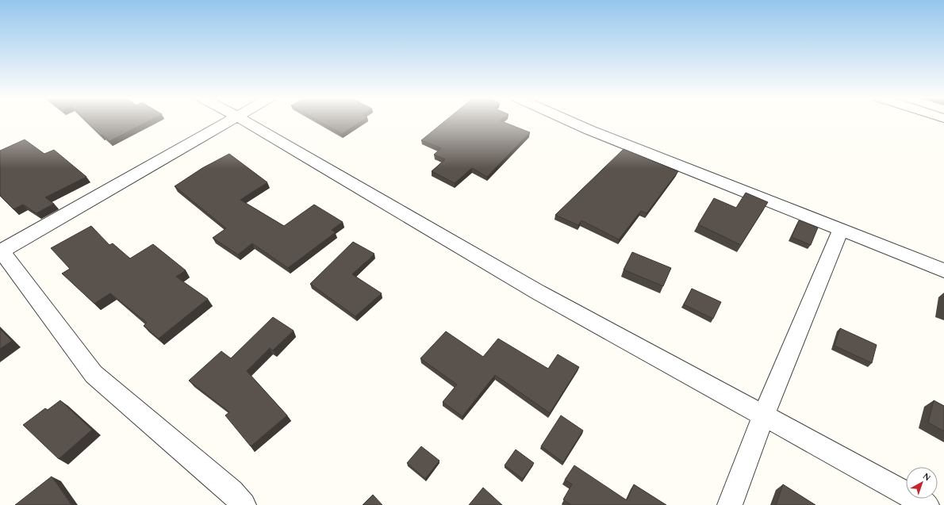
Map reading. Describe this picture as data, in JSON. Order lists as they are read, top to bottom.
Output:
{
  "north": "top right"
}
